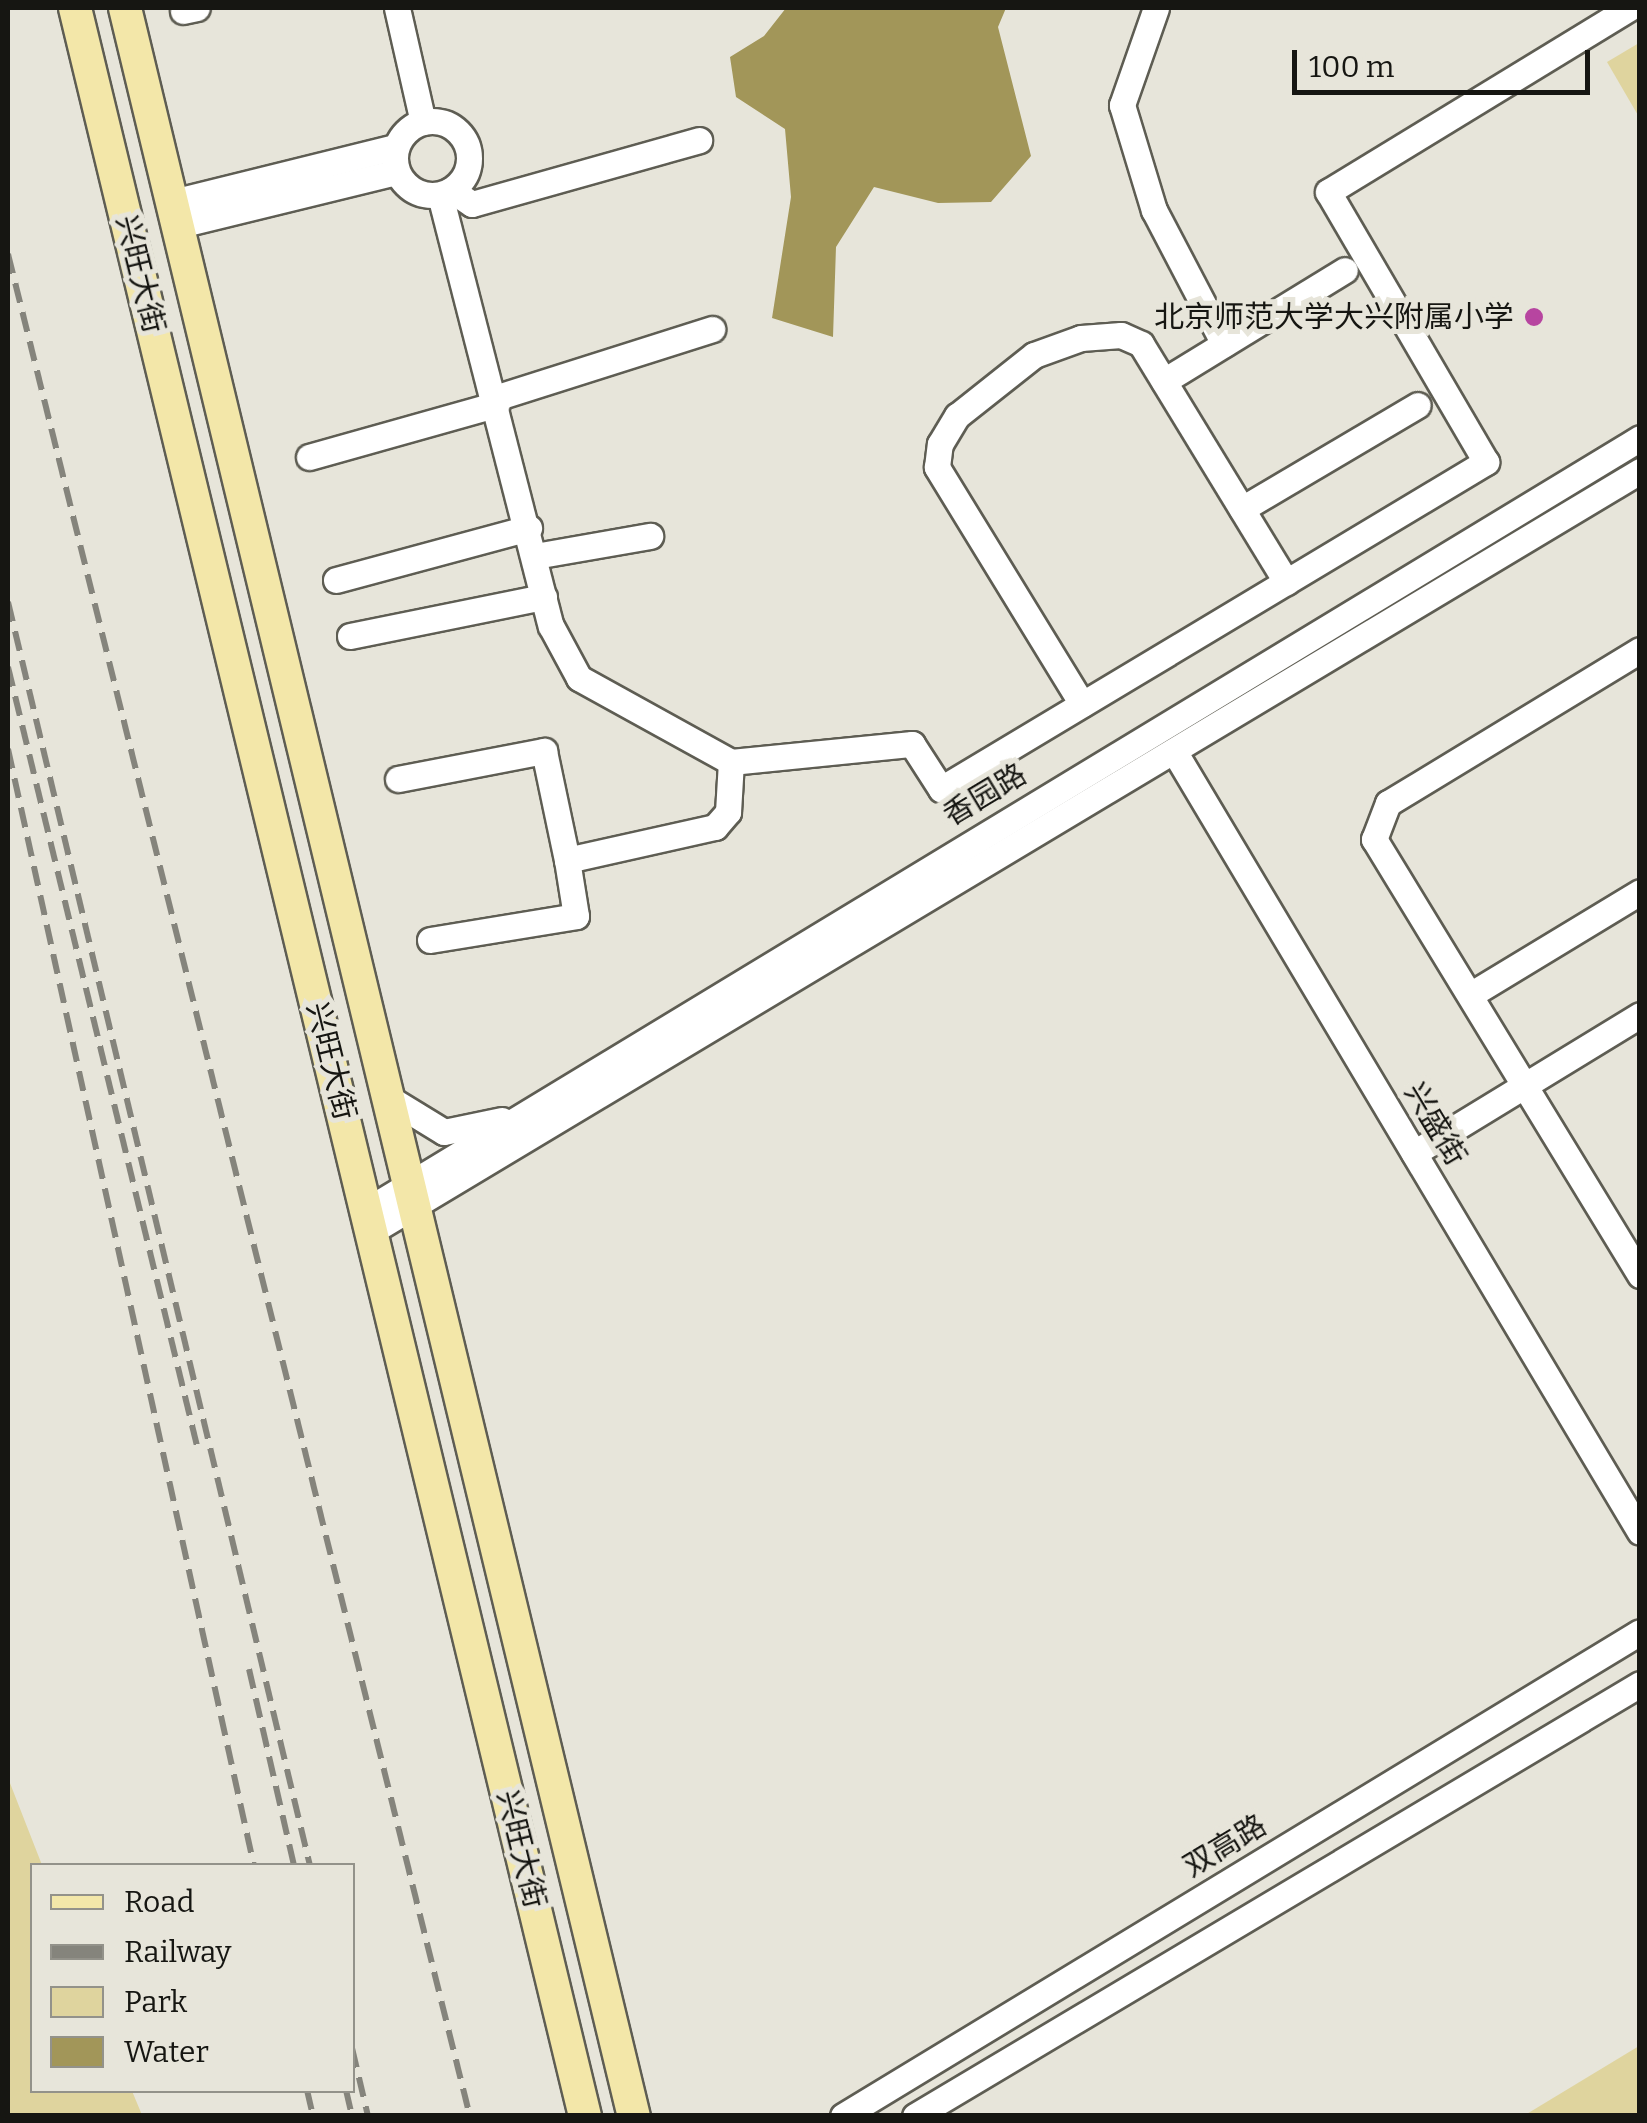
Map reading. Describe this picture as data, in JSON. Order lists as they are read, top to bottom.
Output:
{
  "streets": {
    "main road": ["兴旺大街"],
    "street": ["香园路", "兴盛街", "双高路"]
  },
  "crossings": [
    ["兴旺大街", "香园路"],
    ["香园路", "兴盛街"]
  ],
  "places": ["北京师范大学大兴附属小学"],
  "legend": [
    "Road",
    "Railway",
    "Park",
    "Water"
  ],
  "scale_bar": "100 m"
}
